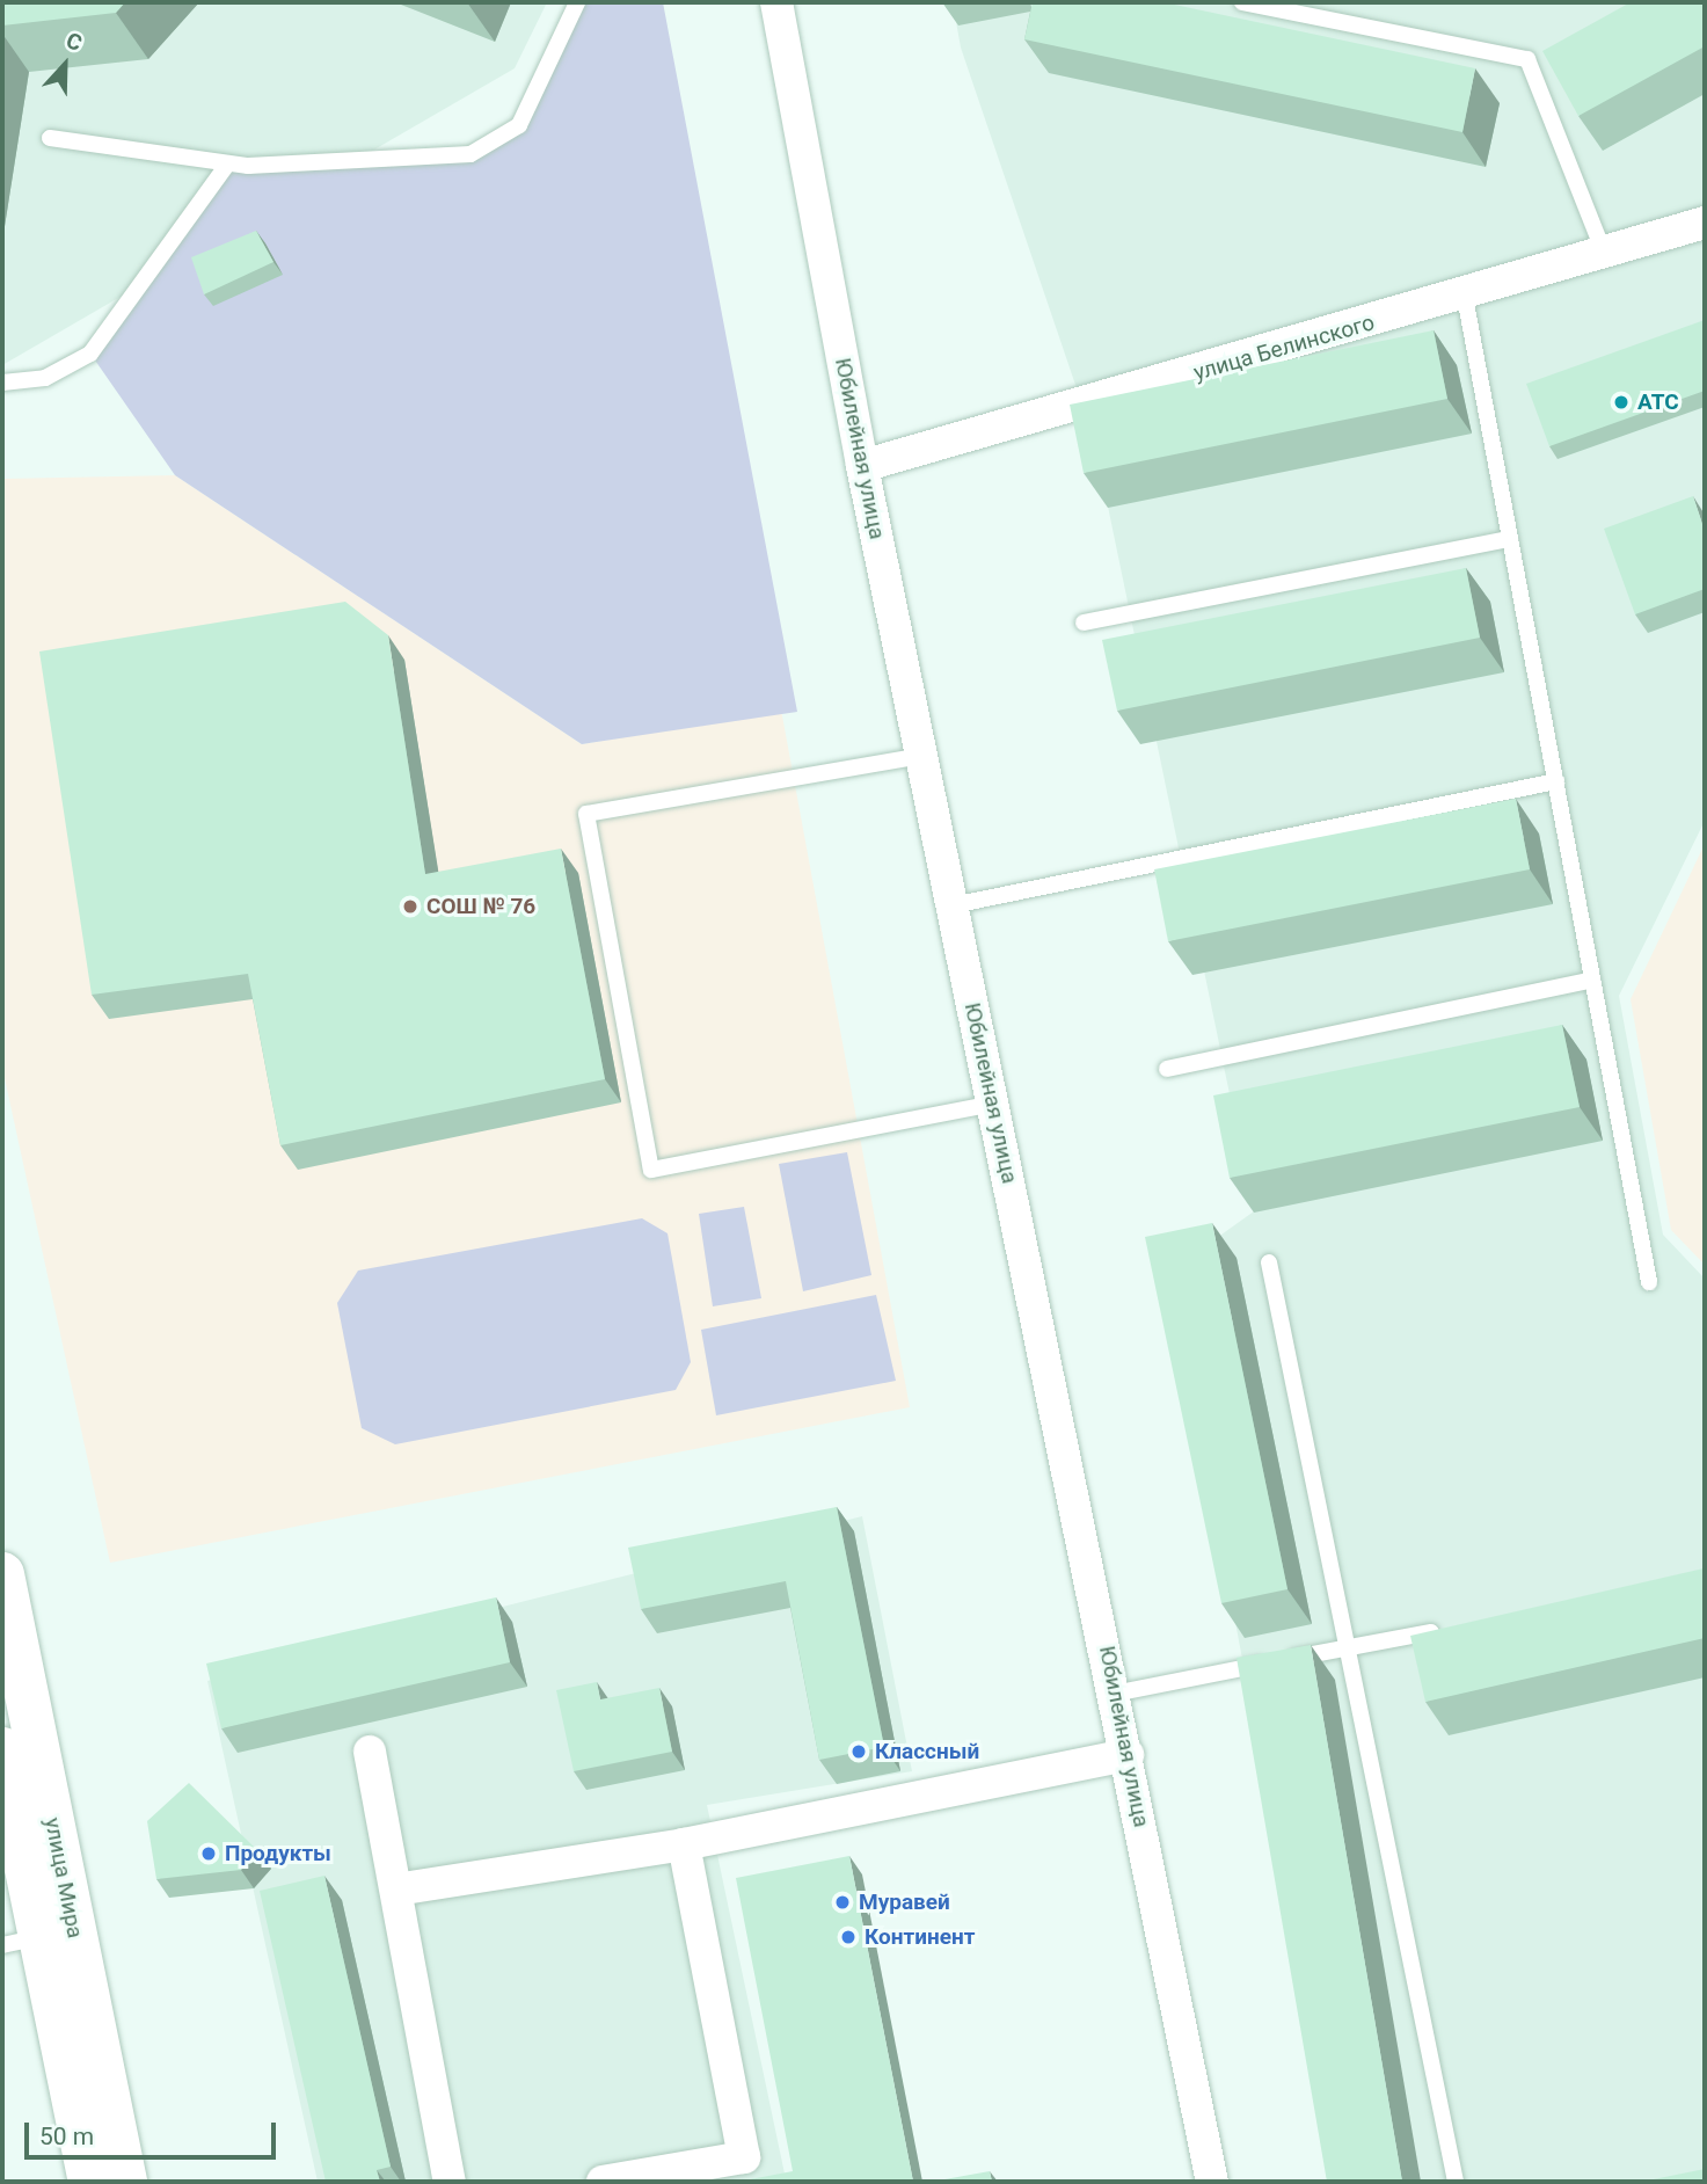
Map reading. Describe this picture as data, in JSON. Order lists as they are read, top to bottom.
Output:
{
  "streets": {
    "street": ["улица Белинского", "Юбилейная улица", "улица Мира"]
  },
  "crossings": [
    ["улица Белинского", "Юбилейная улица"]
  ],
  "places": [
    "АТС",
    "СОШ № 76",
    "Классный",
    "Продукты",
    "Муравей",
    "Континент"
  ],
  "scale_bar": "50 m",
  "north": "top"
}
